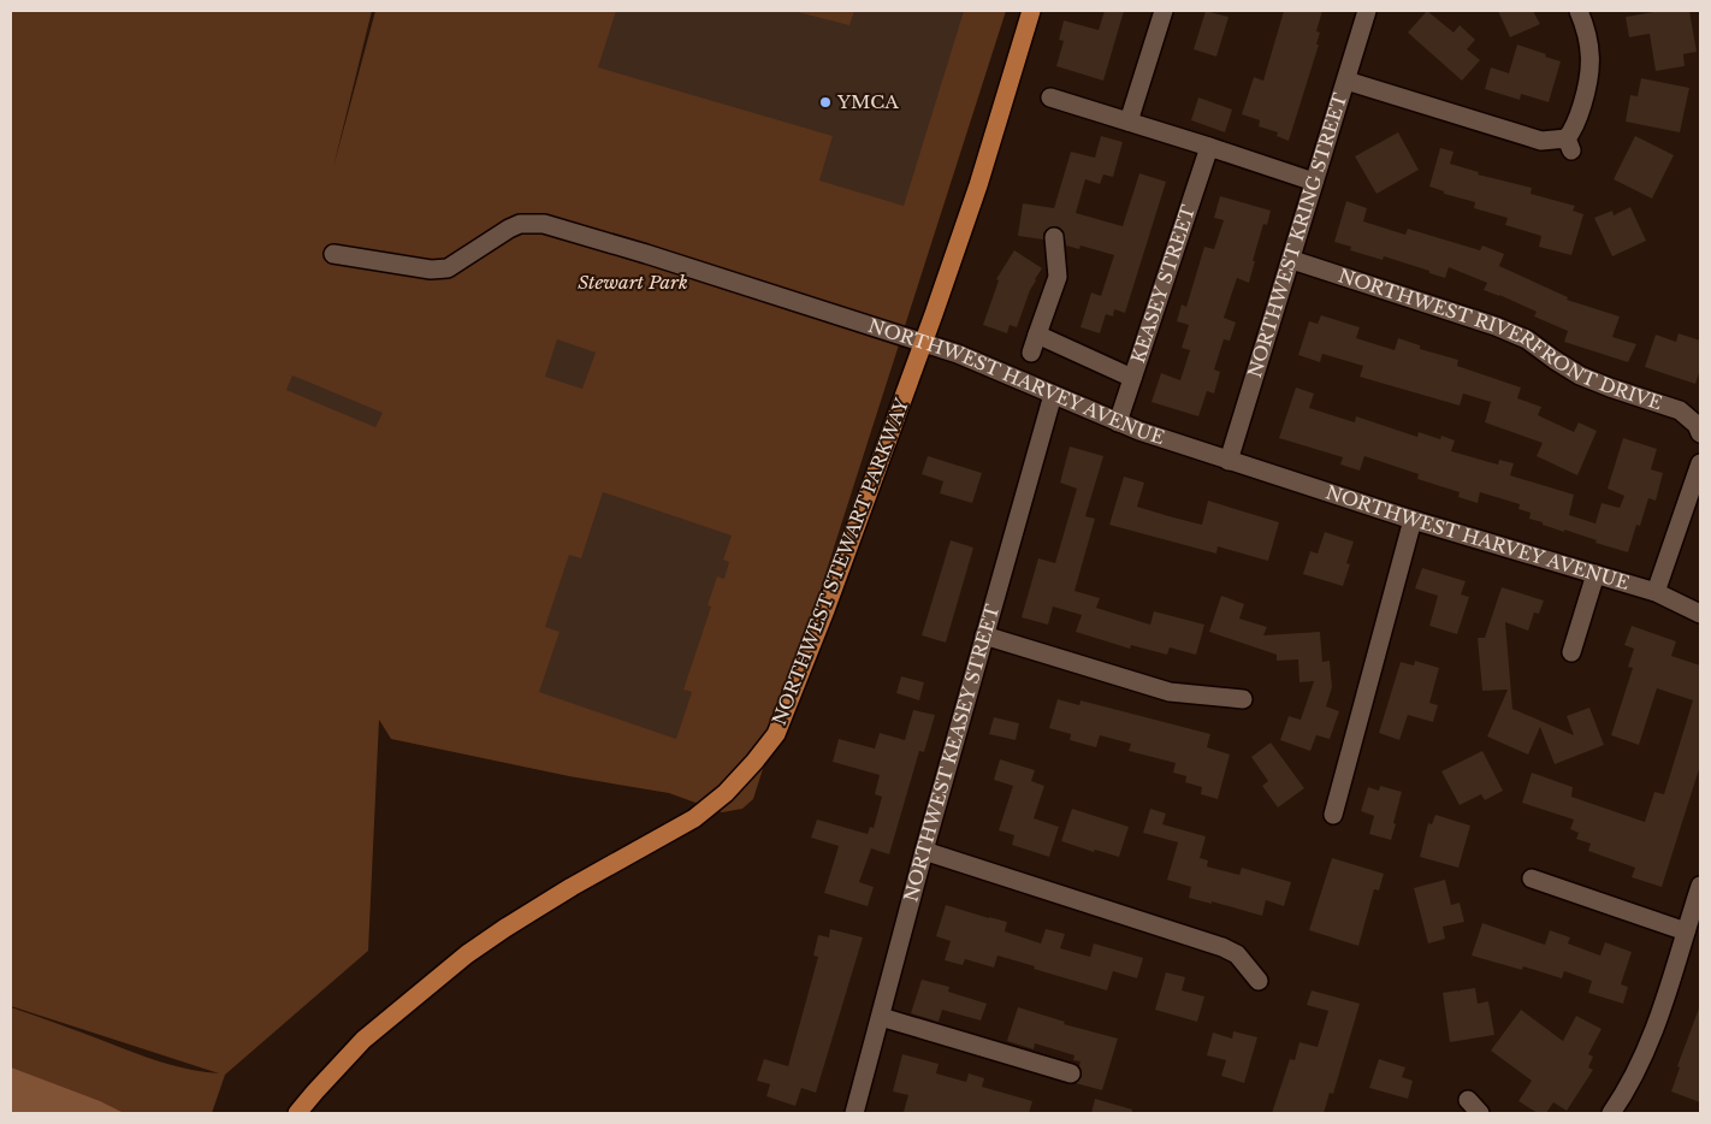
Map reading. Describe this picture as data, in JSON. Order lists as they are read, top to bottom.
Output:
{
  "streets": {
    "main road": ["NORTHWEST STEWART PARKWAY"],
    "street": [
      "NORTHWEST KRING STREET",
      "KEASEY STREET",
      "NORTHWEST RIVERFRONT DRIVE",
      "NORTHWEST HARVEY AVENUE",
      "NORTHWEST KEASEY STREET"
    ]
  },
  "crossings": [
    ["NORTHWEST KRING STREET", "NORTHWEST RIVERFRONT DRIVE"],
    ["NORTHWEST KRING STREET", "NORTHWEST HARVEY AVENUE"],
    ["KEASEY STREET", "NORTHWEST HARVEY AVENUE"],
    ["NORTHWEST HARVEY AVENUE", "NORTHWEST STEWART PARKWAY"],
    ["NORTHWEST HARVEY AVENUE", "NORTHWEST KEASEY STREET"]
  ],
  "parks": ["Stewart Park"],
  "places": ["YMCA"]
}
